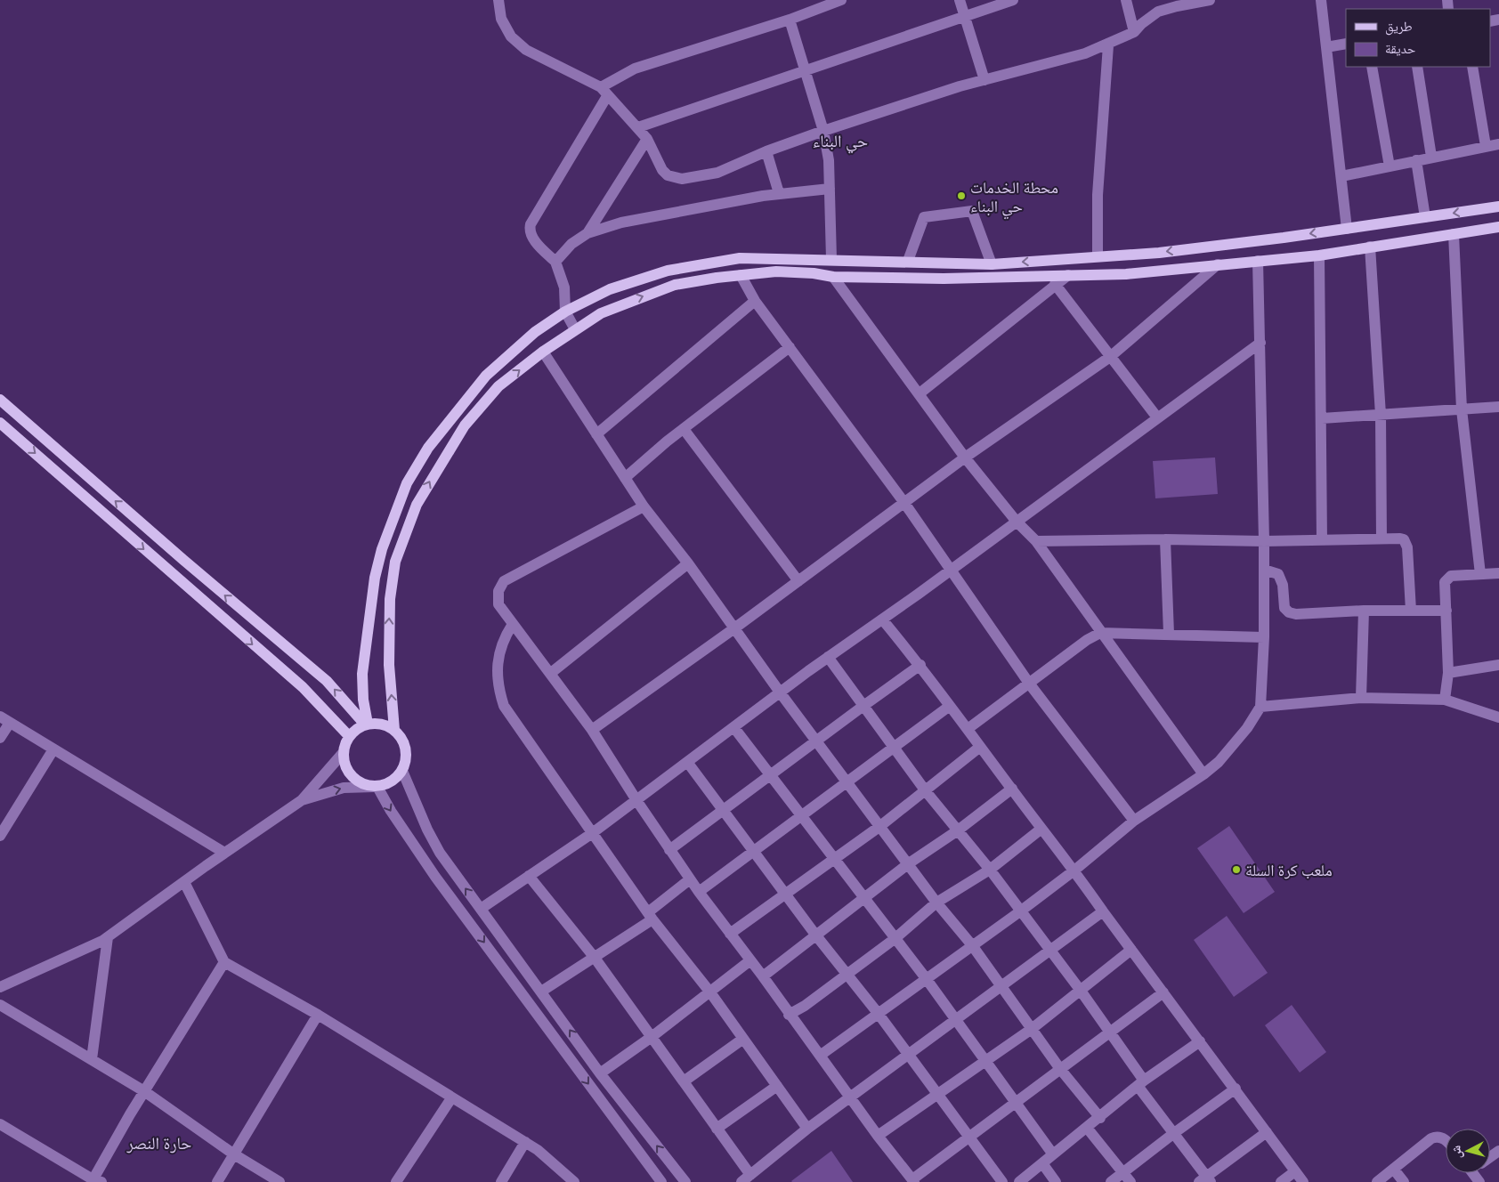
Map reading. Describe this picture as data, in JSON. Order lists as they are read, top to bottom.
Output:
{
  "districts": ["حي البناء", "حارة النصر"],
  "places": ["محطة الخدمات حي البناء", "ملعب كرة السلة"],
  "legend": ["طريق", "حديقة"],
  "north": "left"
}
